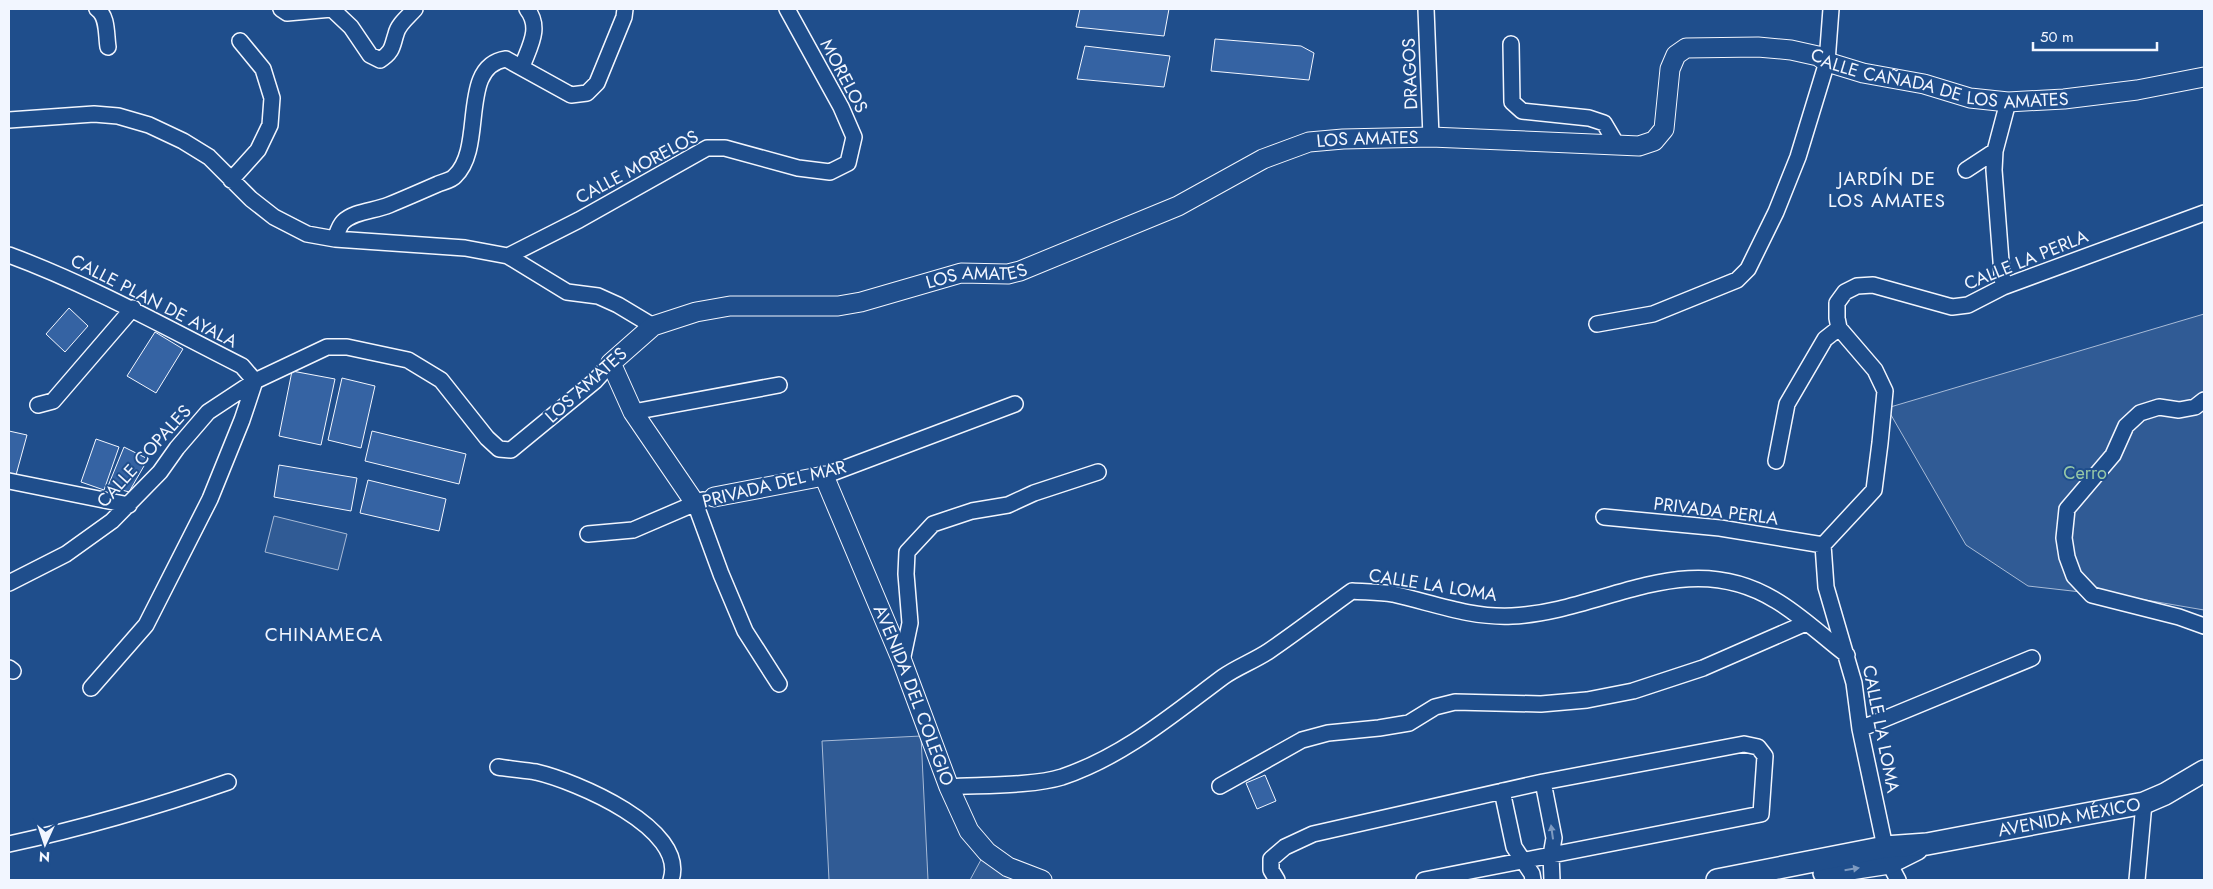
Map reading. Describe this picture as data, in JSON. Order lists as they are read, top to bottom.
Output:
{
  "streets": {
    "main road": ["AVENIDA MÉXICO"],
    "street": [
      "DRAGOS",
      "CALLE CAÑADA DE LOS AMATES",
      "MORELOS",
      "LOS AMATES",
      "CALLE MORELOS",
      "CALLE LA PERLA",
      "CALLE PLAN DE AYALA",
      "CALLE COPALES",
      "PRIVADA DEL MAR",
      "PRIVADA PERLA",
      "CALLE LA LOMA",
      "AVENIDA DEL COLEGIO"
    ]
  },
  "crossings": [
    ["DRAGOS", "LOS AMATES"],
    ["CALLE CAÑADA DE LOS AMATES", "LOS AMATES"],
    ["MORELOS", "CALLE MORELOS"],
    ["LOS AMATES", "CALLE PLAN DE AYALA"],
    ["LOS AMATES", "CALLE COPALES"],
    ["CALLE PLAN DE AYALA", "CALLE COPALES"],
    ["PRIVADA DEL MAR", "AVENIDA DEL COLEGIO"],
    ["CALLE LA LOMA", "AVENIDA DEL COLEGIO"],
    ["CALLE LA LOMA", "AVENIDA MÉXICO"]
  ],
  "districts": ["JARDÍN DE LOS AMATES", "CHINAMECA"],
  "parks": ["Cerro"],
  "scale_bar": "50 m",
  "north": "bottom"
}
